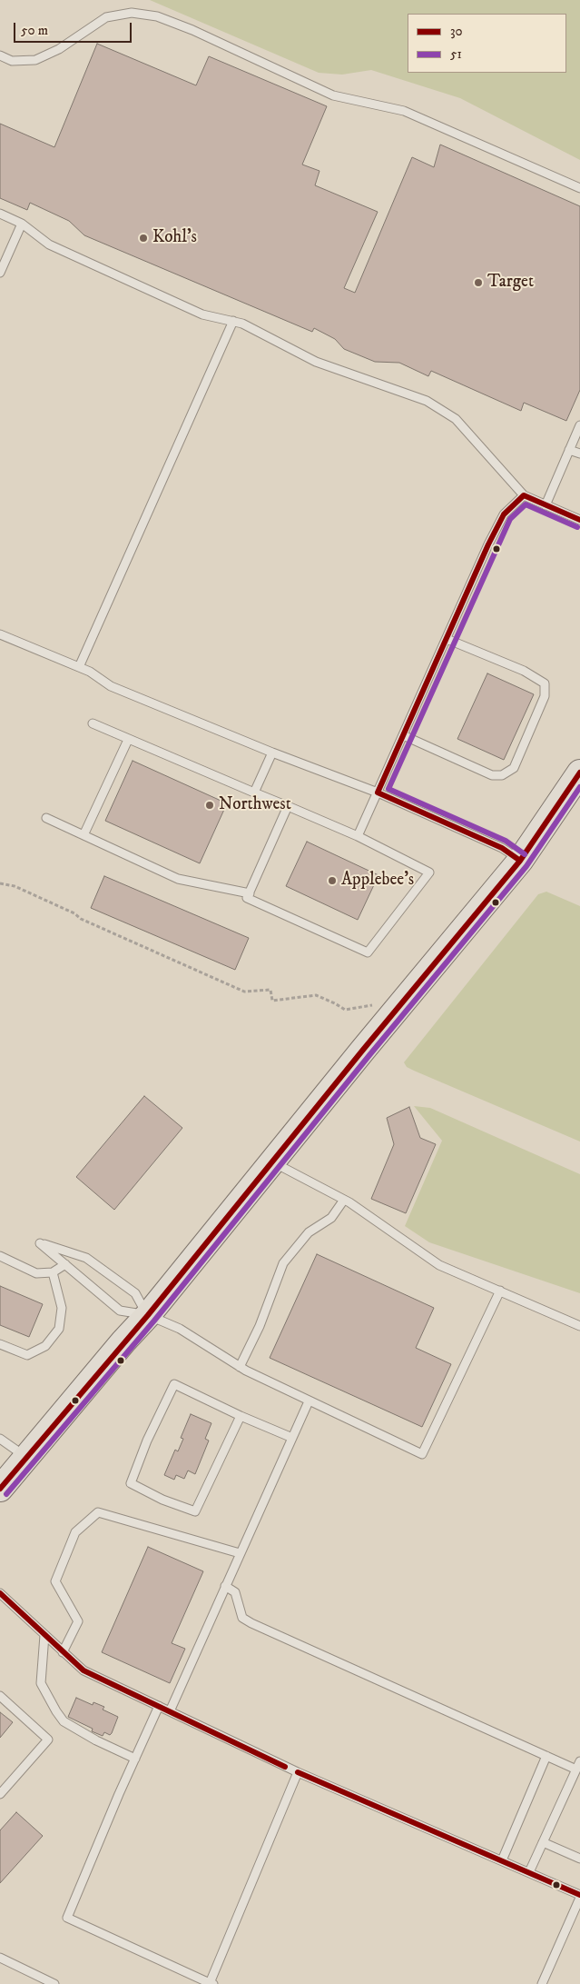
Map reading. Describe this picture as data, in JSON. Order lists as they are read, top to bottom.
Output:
{
  "places": [
    "Kohl's",
    "Target",
    "Northwest",
    "Applebee's"
  ],
  "lines": ["transit line 30", "transit line 51"],
  "legend": ["30", "51"],
  "scale_bar": "50 m"
}
